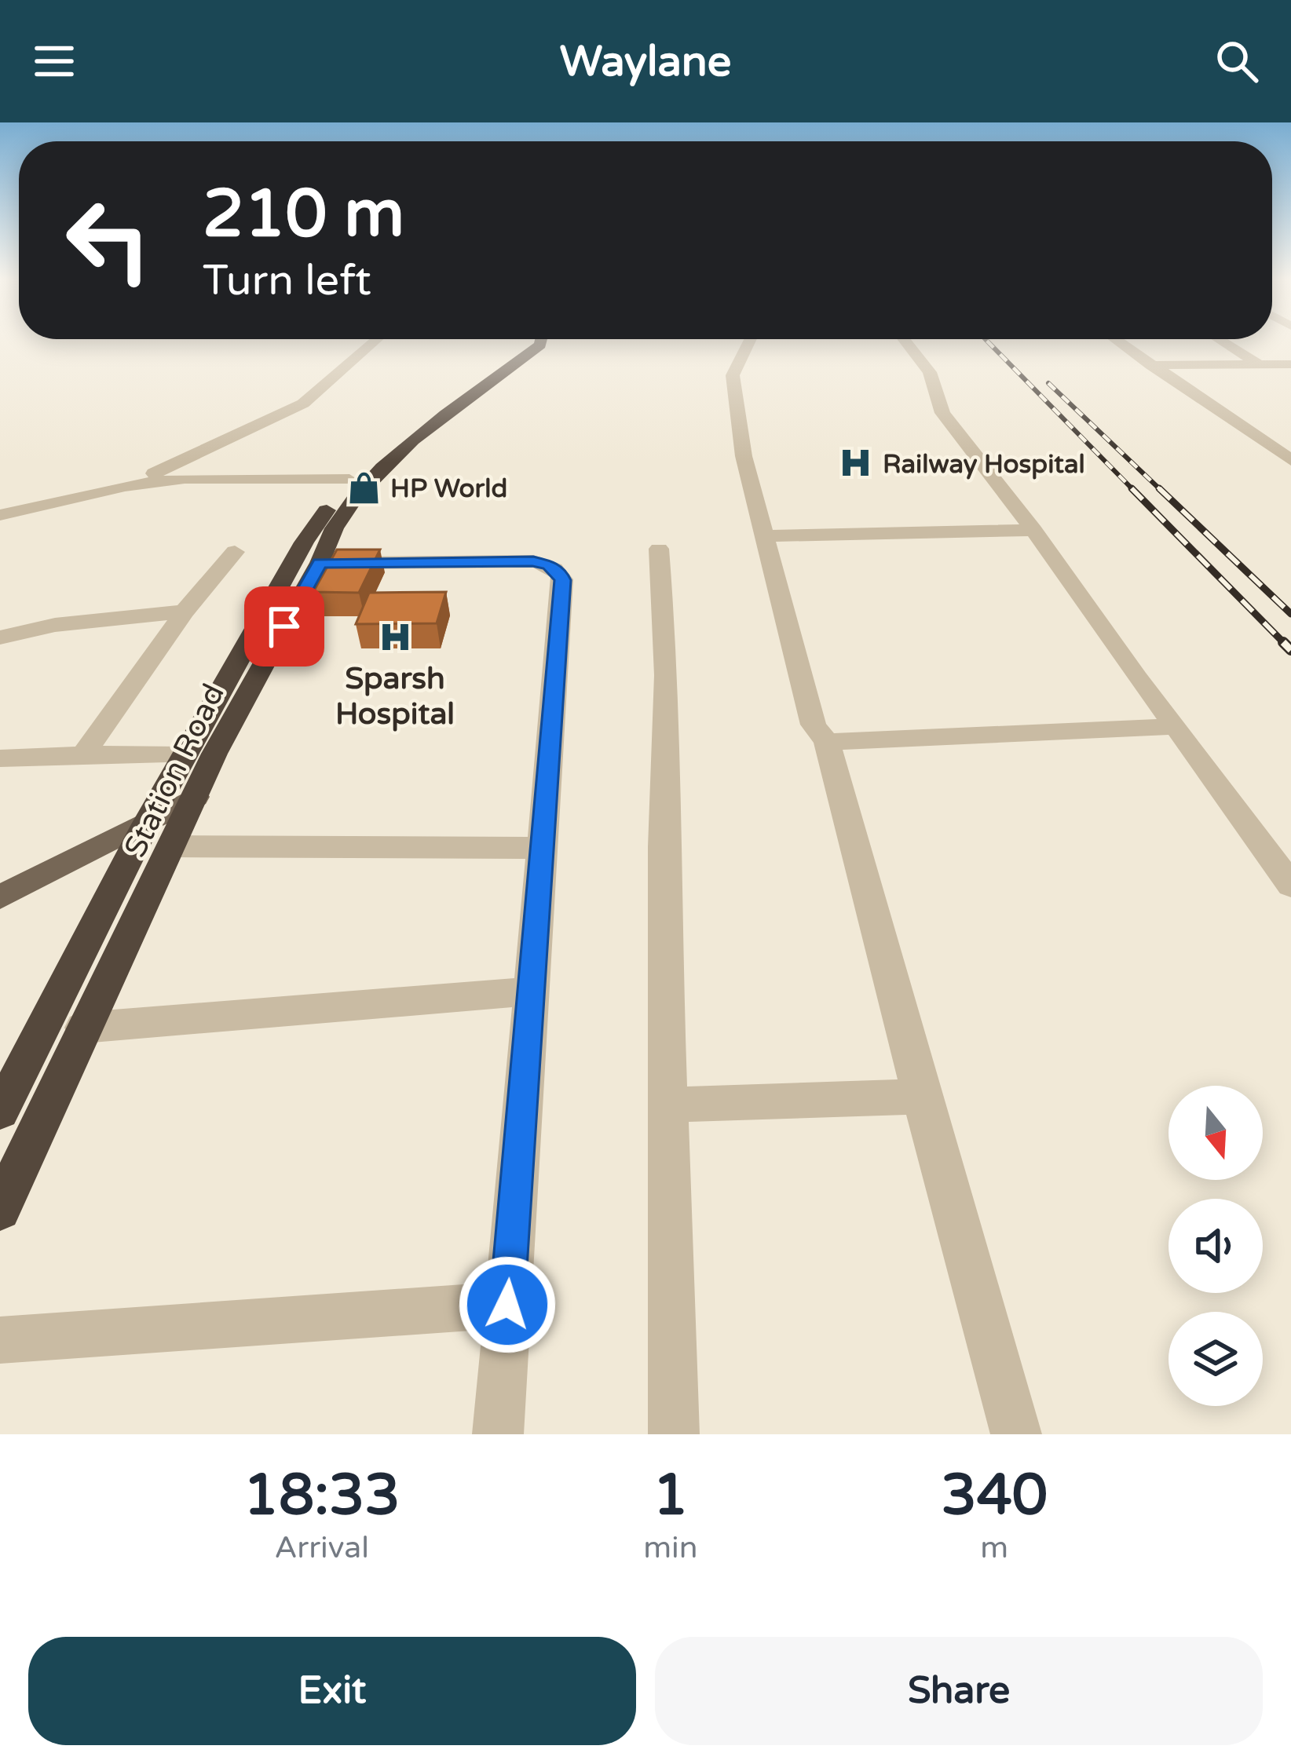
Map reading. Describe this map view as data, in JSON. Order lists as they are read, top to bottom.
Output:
{
  "streets": {
    "highway": ["Station Road"]
  },
  "places": {
    "hospital": ["Railway Hospital", "Sparsh Hospital"],
    "shop": ["HP World"]
  },
  "north": "bottom",
  "page": {
    "header": "Waylane",
    "turn": ["210 m", "Turn left"],
    "eta": [
      "18:33",
      "Arrival",
      "1",
      "min",
      "340",
      "m"
    ],
    "buttons": ["Exit", "Share"]
  }
}
